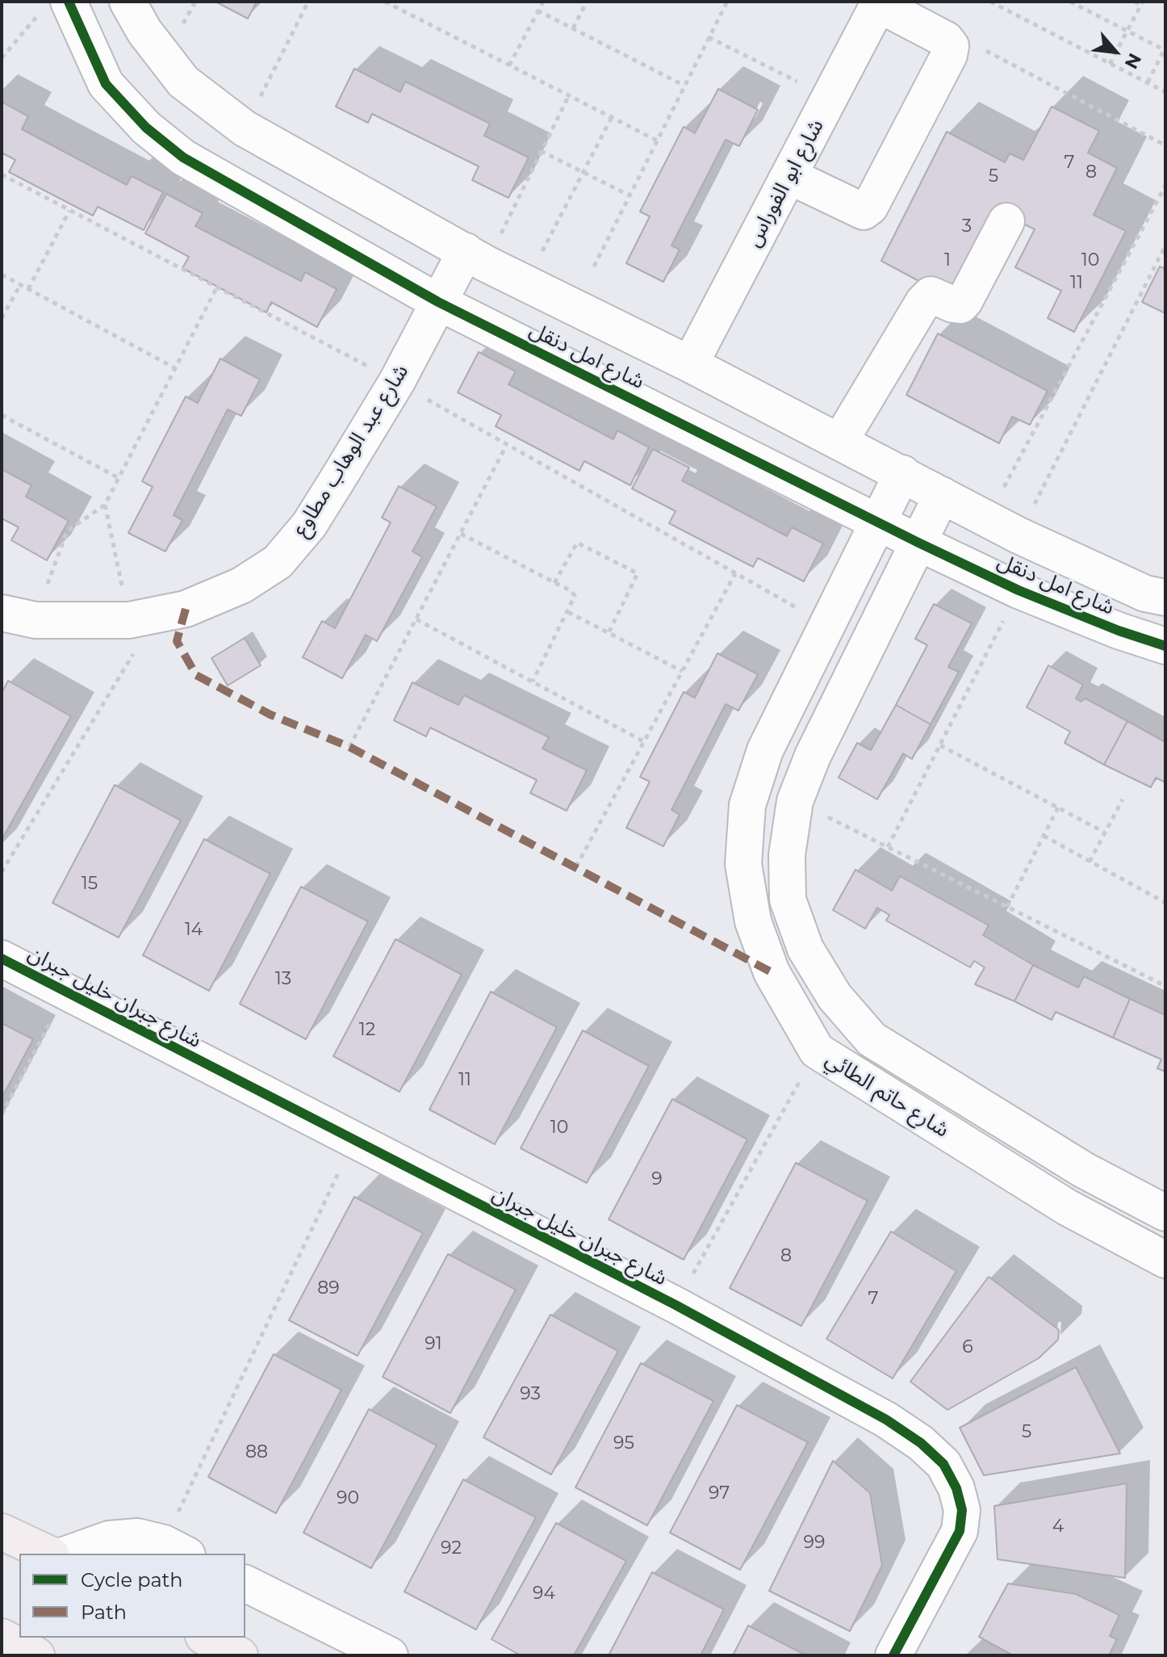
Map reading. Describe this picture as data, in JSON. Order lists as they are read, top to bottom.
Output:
{
  "streets": {
    "street": [
      "شارع ابو الفوراس",
      "شارع امل دنقل",
      "شارع عبد الوهاب مطاوع",
      "شارع جبران خليل جبران",
      "شارع حاتم الطائي"
    ]
  },
  "crossings": [
    ["شارع ابو الفوراس", "شارع امل دنقل"],
    ["شارع امل دنقل", "شارع عبد الوهاب مطاوع"],
    ["شارع امل دنقل", "شارع حاتم الطائي"]
  ],
  "house_numbers": [
    "7",
    "8",
    "5",
    "3",
    "1",
    "10",
    "11",
    "15",
    "14",
    "13",
    "12",
    "11",
    "10",
    "9",
    "8",
    "89",
    "7",
    "91",
    "6",
    "93",
    "5",
    "95",
    "88",
    "97",
    "90",
    "4",
    "99",
    "92",
    "94"
  ],
  "legend": ["Cycle path", "Path"],
  "north": "bottom right"
}
